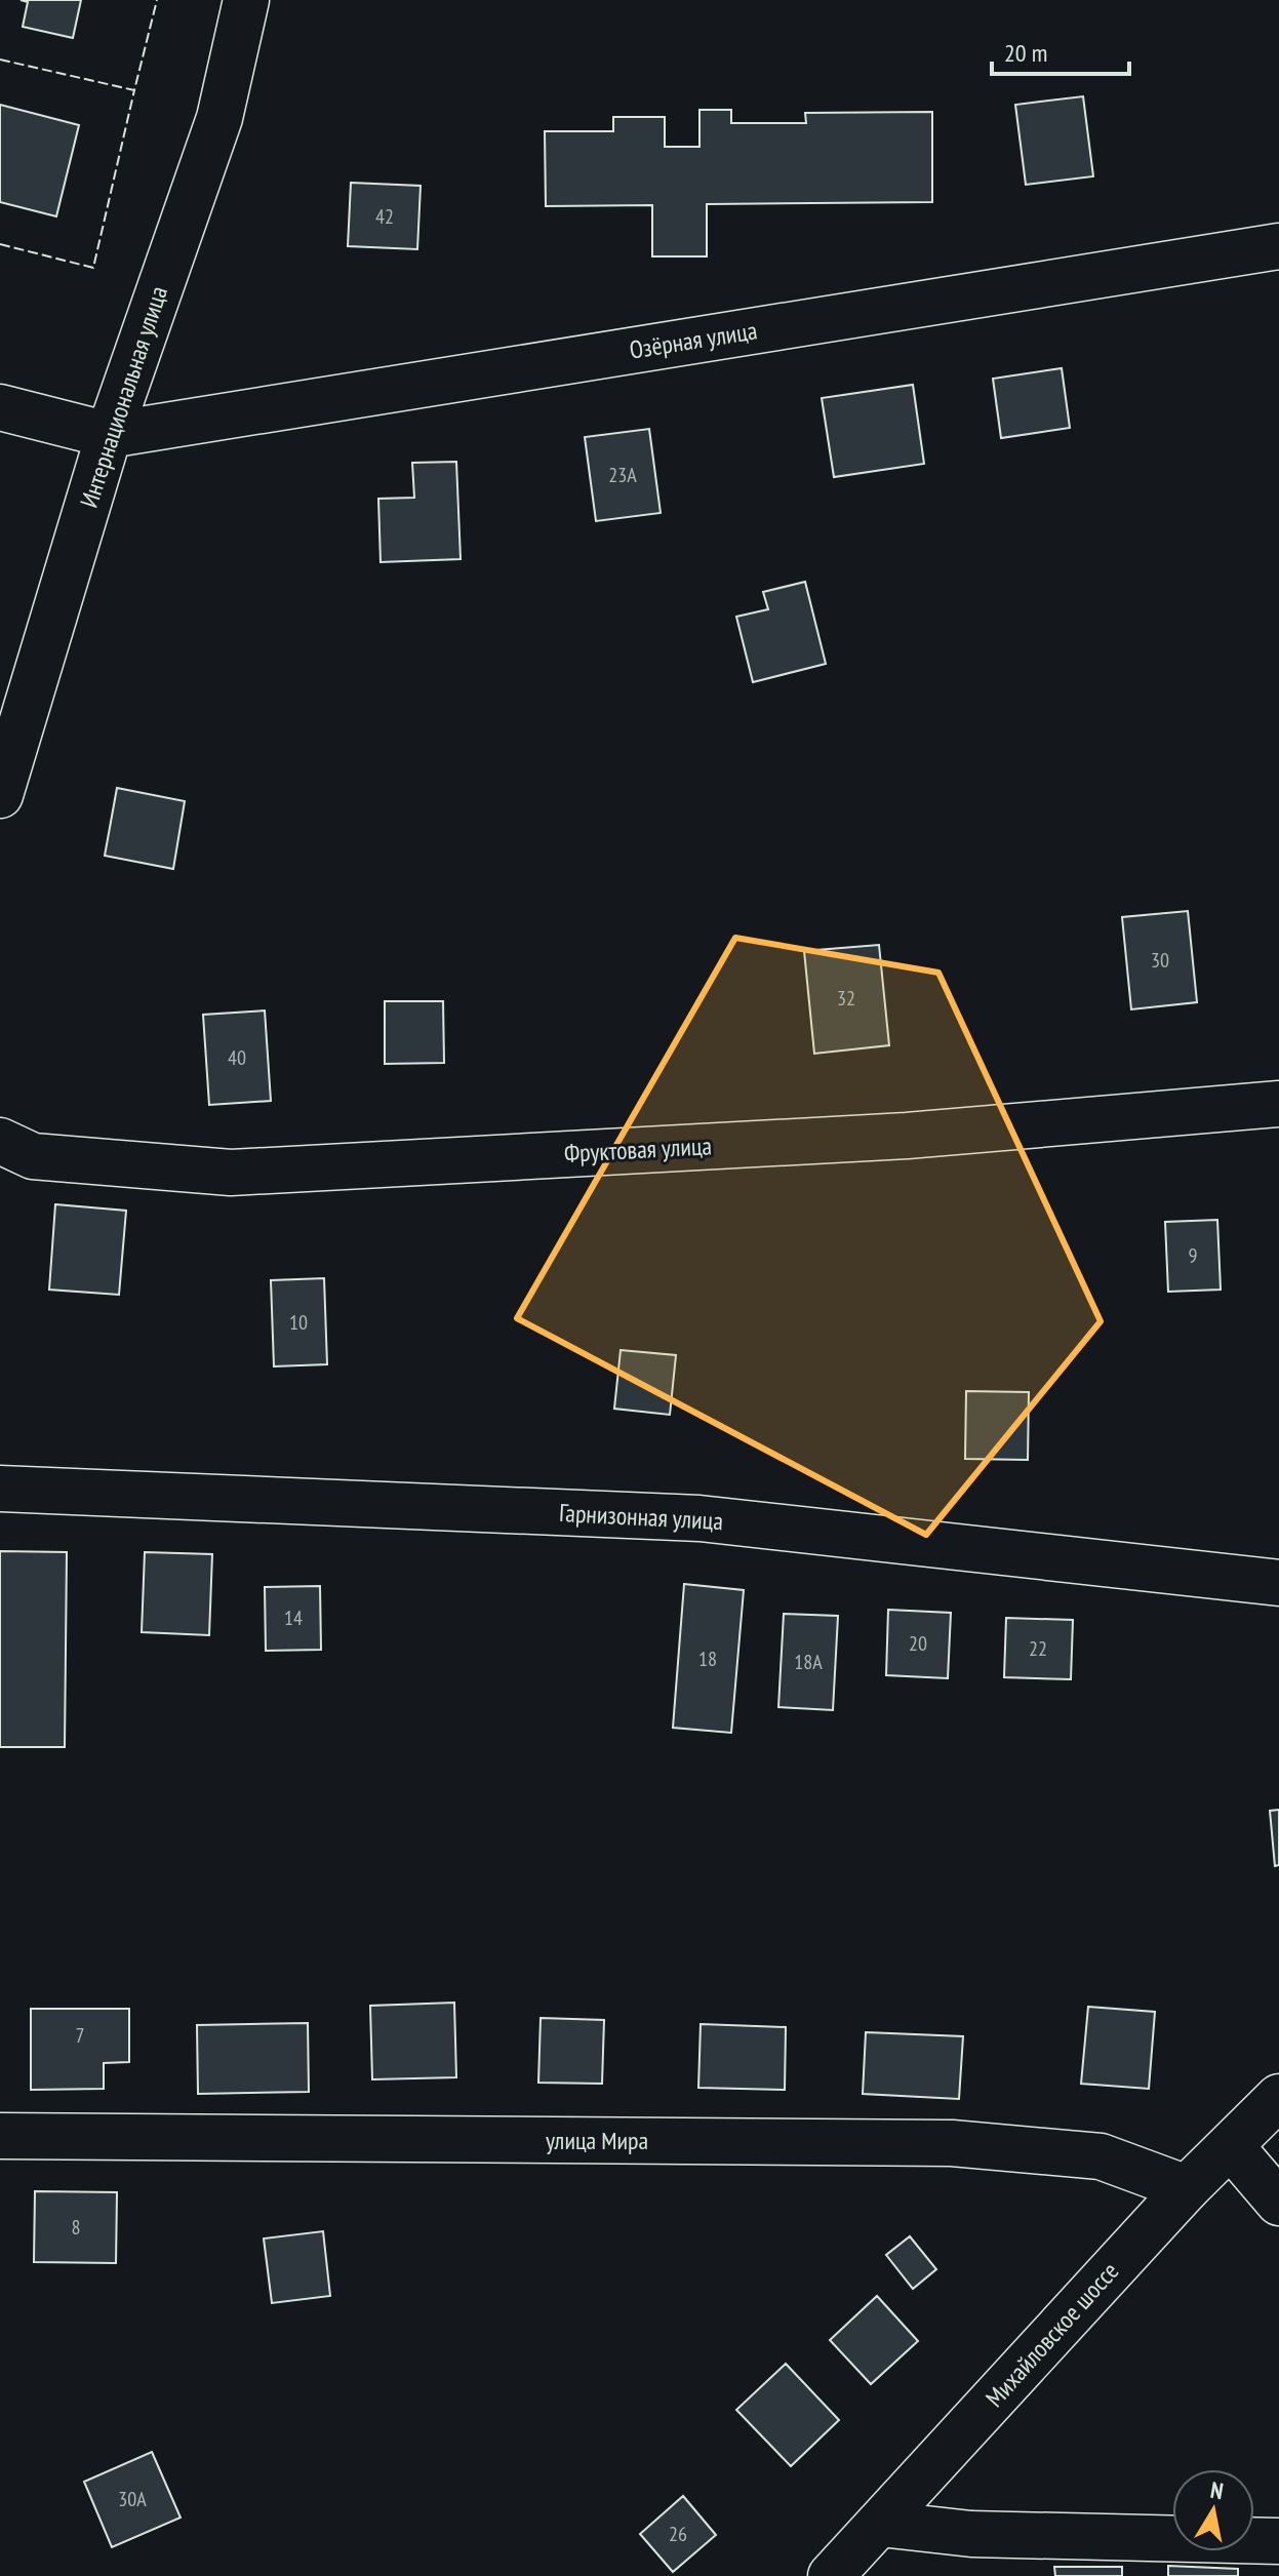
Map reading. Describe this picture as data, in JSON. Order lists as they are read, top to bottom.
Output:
{
  "streets": {
    "street": [
      "Озёрная улица",
      "Интернациональная улица",
      "Фруктовая улица",
      "Гарнизонная улица",
      "улица Мира",
      "Михайловское шоссе"
    ]
  },
  "crossings": [
    ["Озёрная улица", "Интернациональная улица"],
    ["улица Мира", "Михайловское шоссе"]
  ],
  "house_numbers": [
    "42",
    "23А",
    "30",
    "32",
    "40",
    "9",
    "10",
    "14",
    "20",
    "22",
    "18",
    "18А",
    "7",
    "8",
    "30А",
    "26"
  ],
  "scale_bar": "20 m",
  "north": "top"
}
